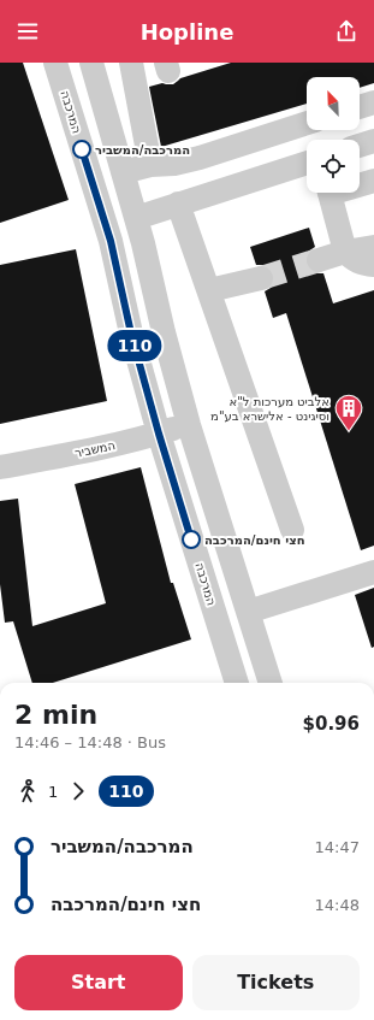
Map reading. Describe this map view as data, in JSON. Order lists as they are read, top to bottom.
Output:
{
  "streets": {
    "street": ["המרכבה", "המשביר"]
  },
  "crossings": [
    ["המרכבה", "המשביר"]
  ],
  "places": {
    "other": ["המרכבה/המשביר", "חצי חינם/המרכבה"],
    "building": ["אלביט מערכות ל\"א וסיגינט - אלישרא בע\"מ"]
  },
  "lines": ["bus line 110"],
  "north": "top left",
  "page": {
    "header": "Hopline",
    "on_map": "110",
    "heading": ["2 min", "14:46 – 14:48 · Bus", "$0.96"],
    "legs": ["1", "110"],
    "list": [
      {
        "name": "המרכבה/המשביר",
        "value": "14:47"
      },
      {
        "name": "חצי חינם/המרכבה",
        "value": "14:48"
      }
    ],
    "buttons": ["Start", "Tickets"]
  }
}
